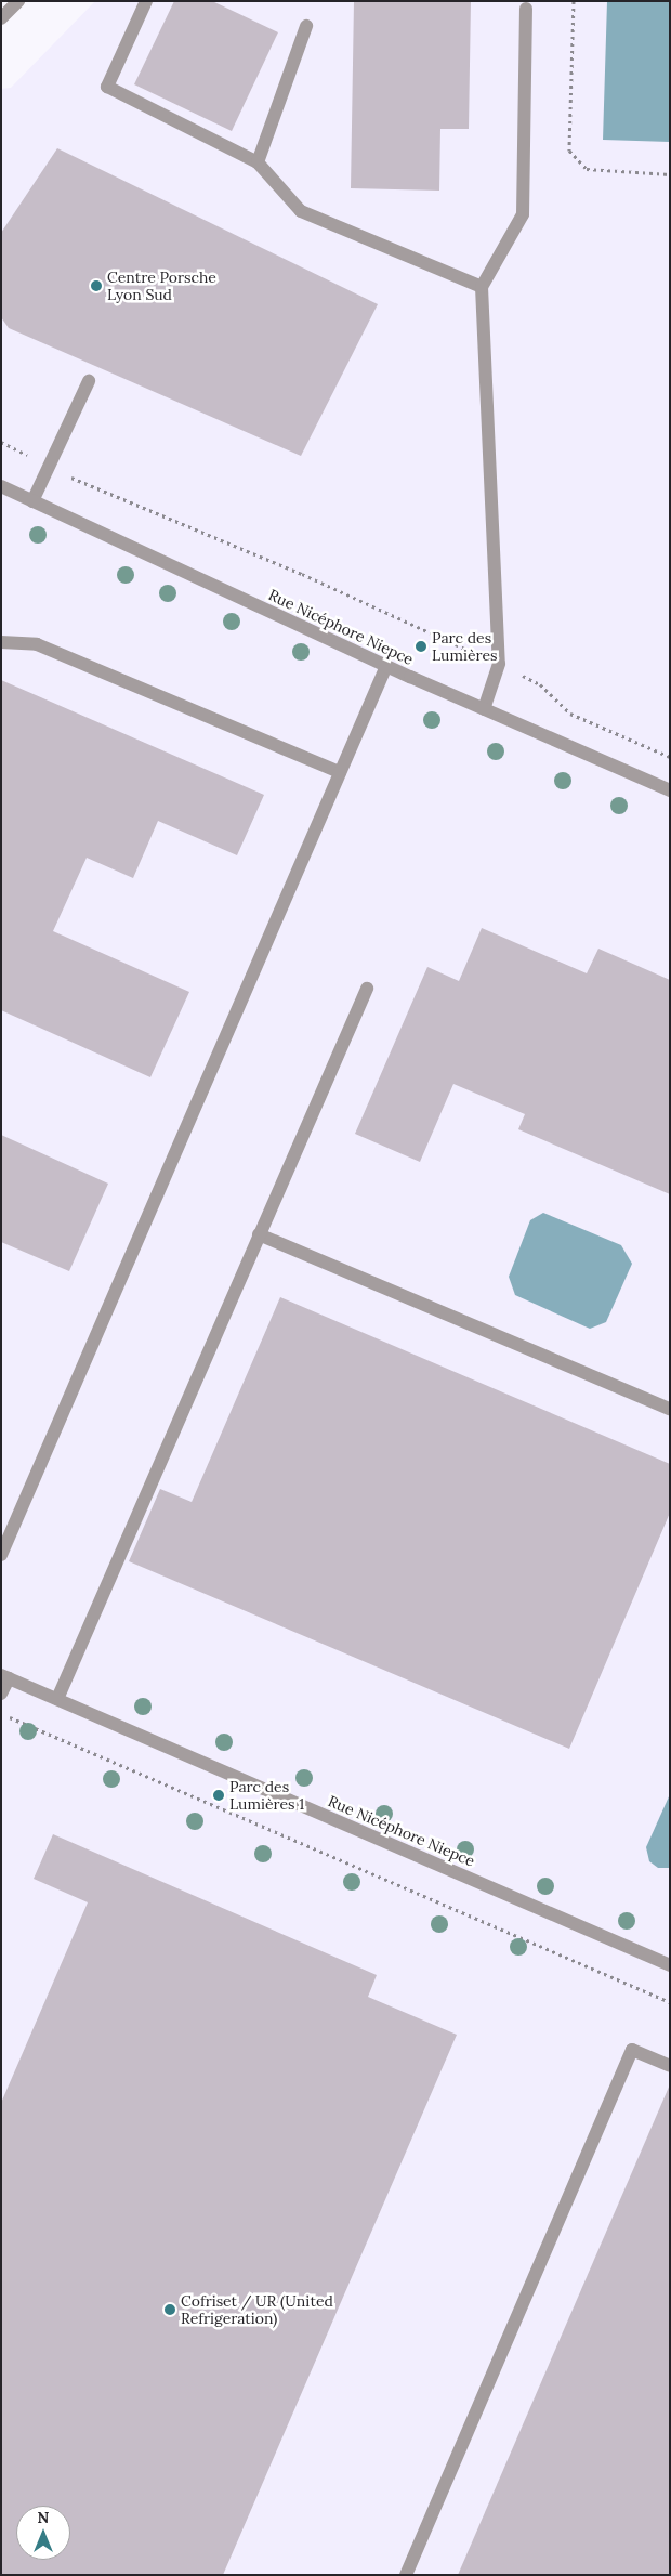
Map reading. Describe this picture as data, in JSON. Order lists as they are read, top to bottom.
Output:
{
  "streets": {
    "street": ["Rue Nicéphore Niepce"]
  },
  "places": [
    "Centre Porsche Lyon Sud",
    "Parc des Lumières",
    "Parc des Lumières 1",
    "Cofriset / UR (United Refrigeration)"
  ],
  "north": "top"
}
